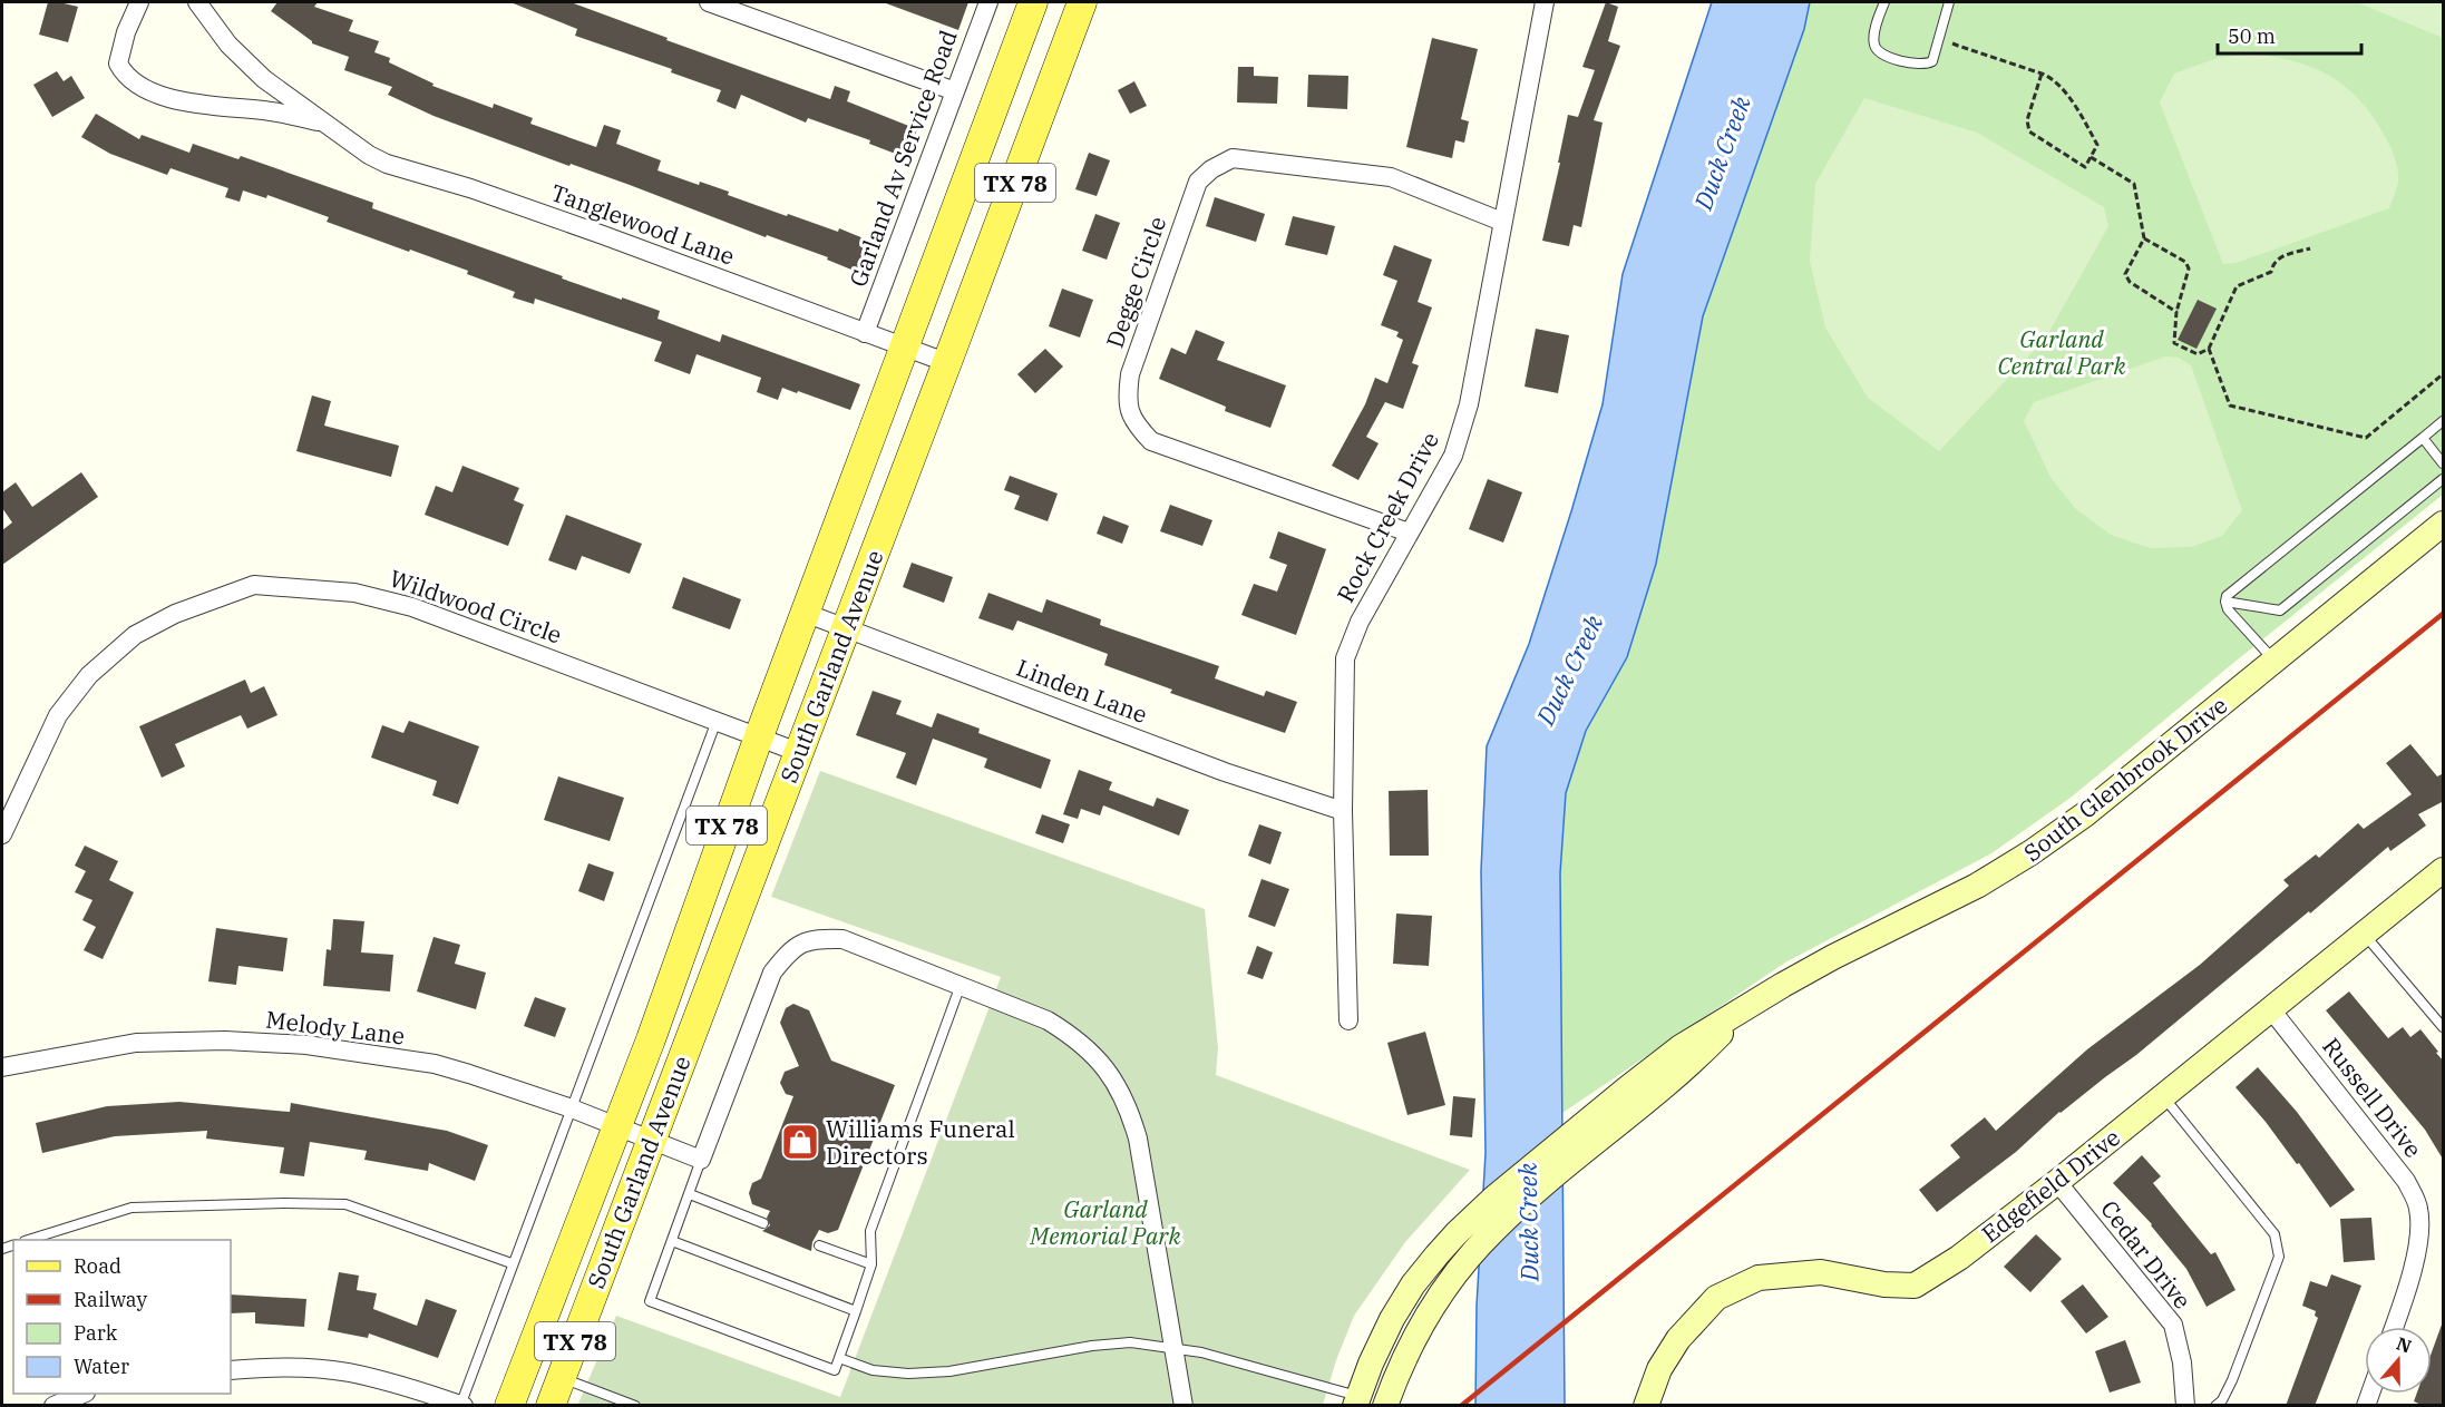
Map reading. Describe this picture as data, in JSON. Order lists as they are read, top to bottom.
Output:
{
  "streets": {
    "main road": ["TX 78", "South Garland Avenue"],
    "street": [
      "Garland Av Service Road",
      "Tanglewood Lane",
      "Degge Circle",
      "Rock Creek Drive",
      "Wildwood Circle",
      "Linden Lane",
      "South Glenbrook Drive",
      "Melody Lane",
      "Russell Drive",
      "Edgefield Drive",
      "Cedar Drive"
    ]
  },
  "crossings": [
    ["Garland Av Service Road", "Tanglewood Lane"],
    ["Tanglewood Lane", "South Garland Avenue"],
    ["Degge Circle", "Rock Creek Drive"],
    ["Rock Creek Drive", "Linden Lane"],
    ["Wildwood Circle", "South Garland Avenue"],
    ["South Garland Avenue", "Linden Lane"],
    ["South Garland Avenue", "Melody Lane"],
    ["Russell Drive", "Edgefield Drive"],
    ["Edgefield Drive", "Cedar Drive"]
  ],
  "water": ["Duck Creek"],
  "parks": ["Garland Central Park", "Garland Memorial Park"],
  "places": {
    "shop": ["Williams Funeral Directors"]
  },
  "legend": [
    "Road",
    "Railway",
    "Park",
    "Water"
  ],
  "scale_bar": "50 m",
  "north": "top"
}
